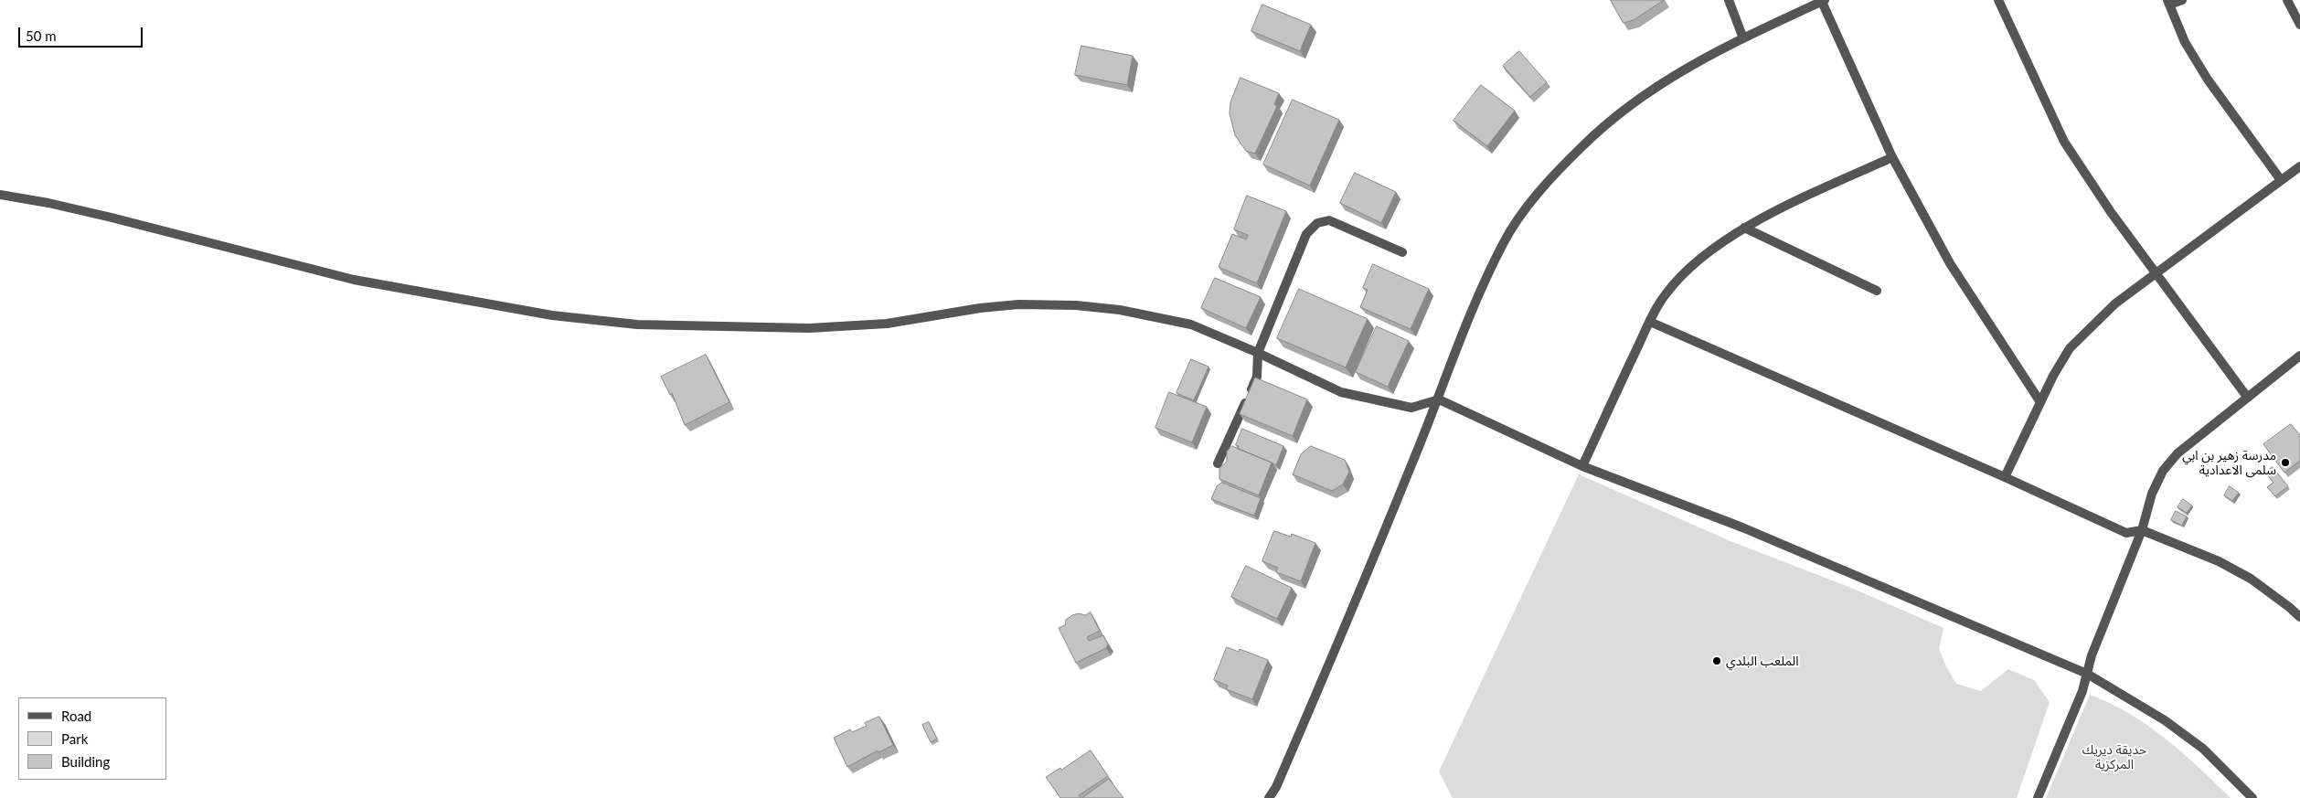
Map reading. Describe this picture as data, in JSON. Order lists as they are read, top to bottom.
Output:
{
  "parks": ["حديقة ديريك المركزية"],
  "places": ["مدرسة زهير بن ابي سلمى الاعدادية", "الملعب البلدي"],
  "legend": ["Road", "Park", "Building"],
  "scale_bar": "50 m"
}
